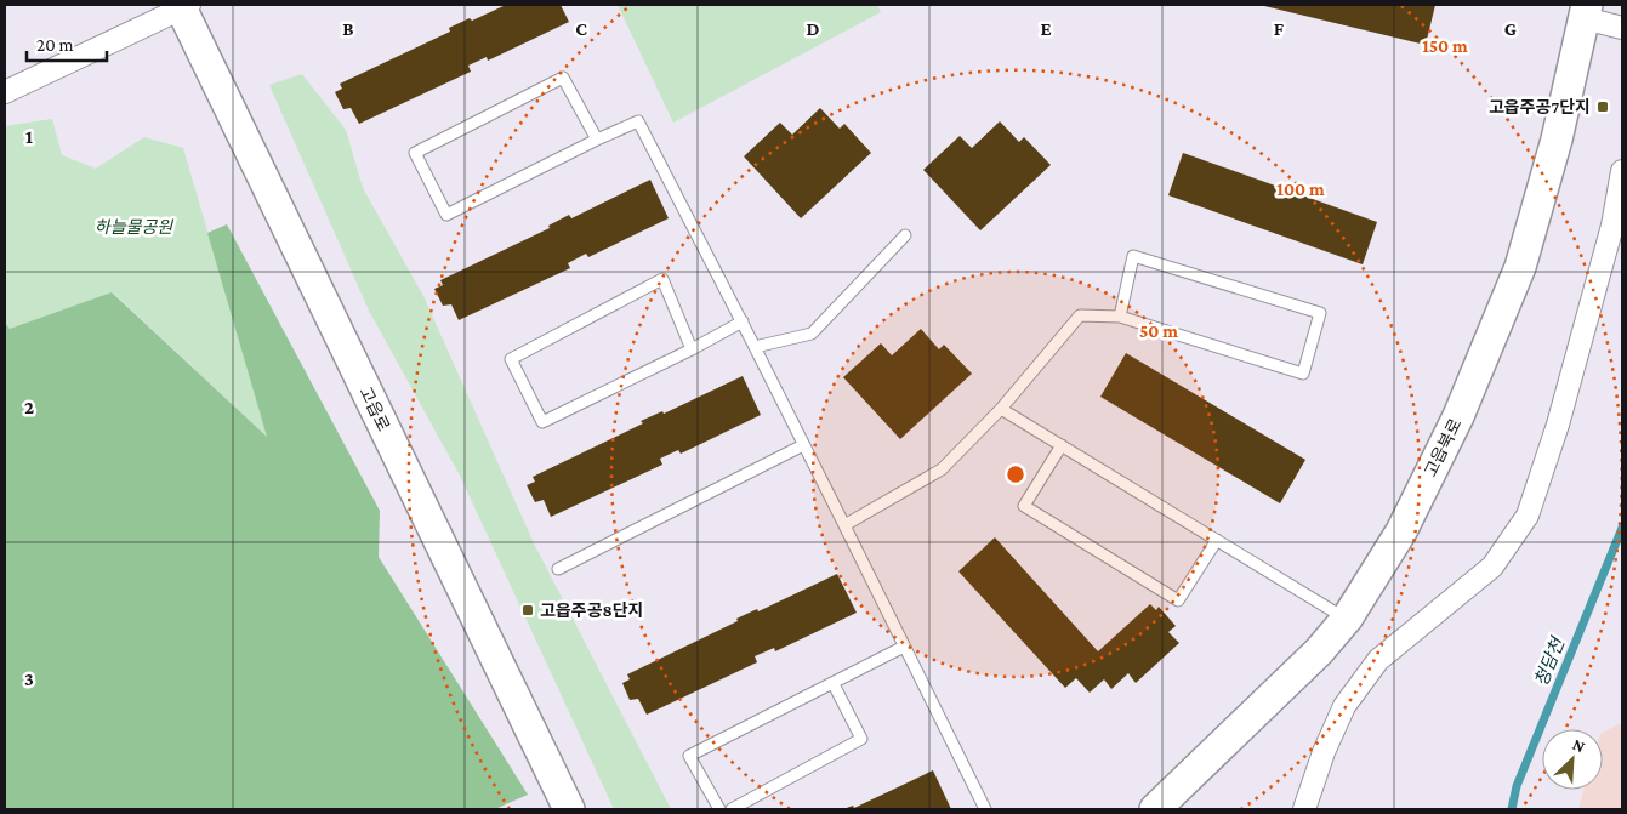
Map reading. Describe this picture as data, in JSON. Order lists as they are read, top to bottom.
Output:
{
  "streets": {
    "street": ["고읍로", "고읍북로"]
  },
  "water": ["청담천"],
  "parks": ["하늘물공원"],
  "places": {
    "transit": ["고읍주공7단지", "고읍주공8단지"]
  },
  "scale_bar": "20 m",
  "north": "top right",
  "grid": {
    "columns": [
      "B",
      "C",
      "D",
      "E",
      "F",
      "G"
    ],
    "rows": ["1", "2", "3"]
  },
  "rings": ["150 m", "100 m", "50 m"]
}
